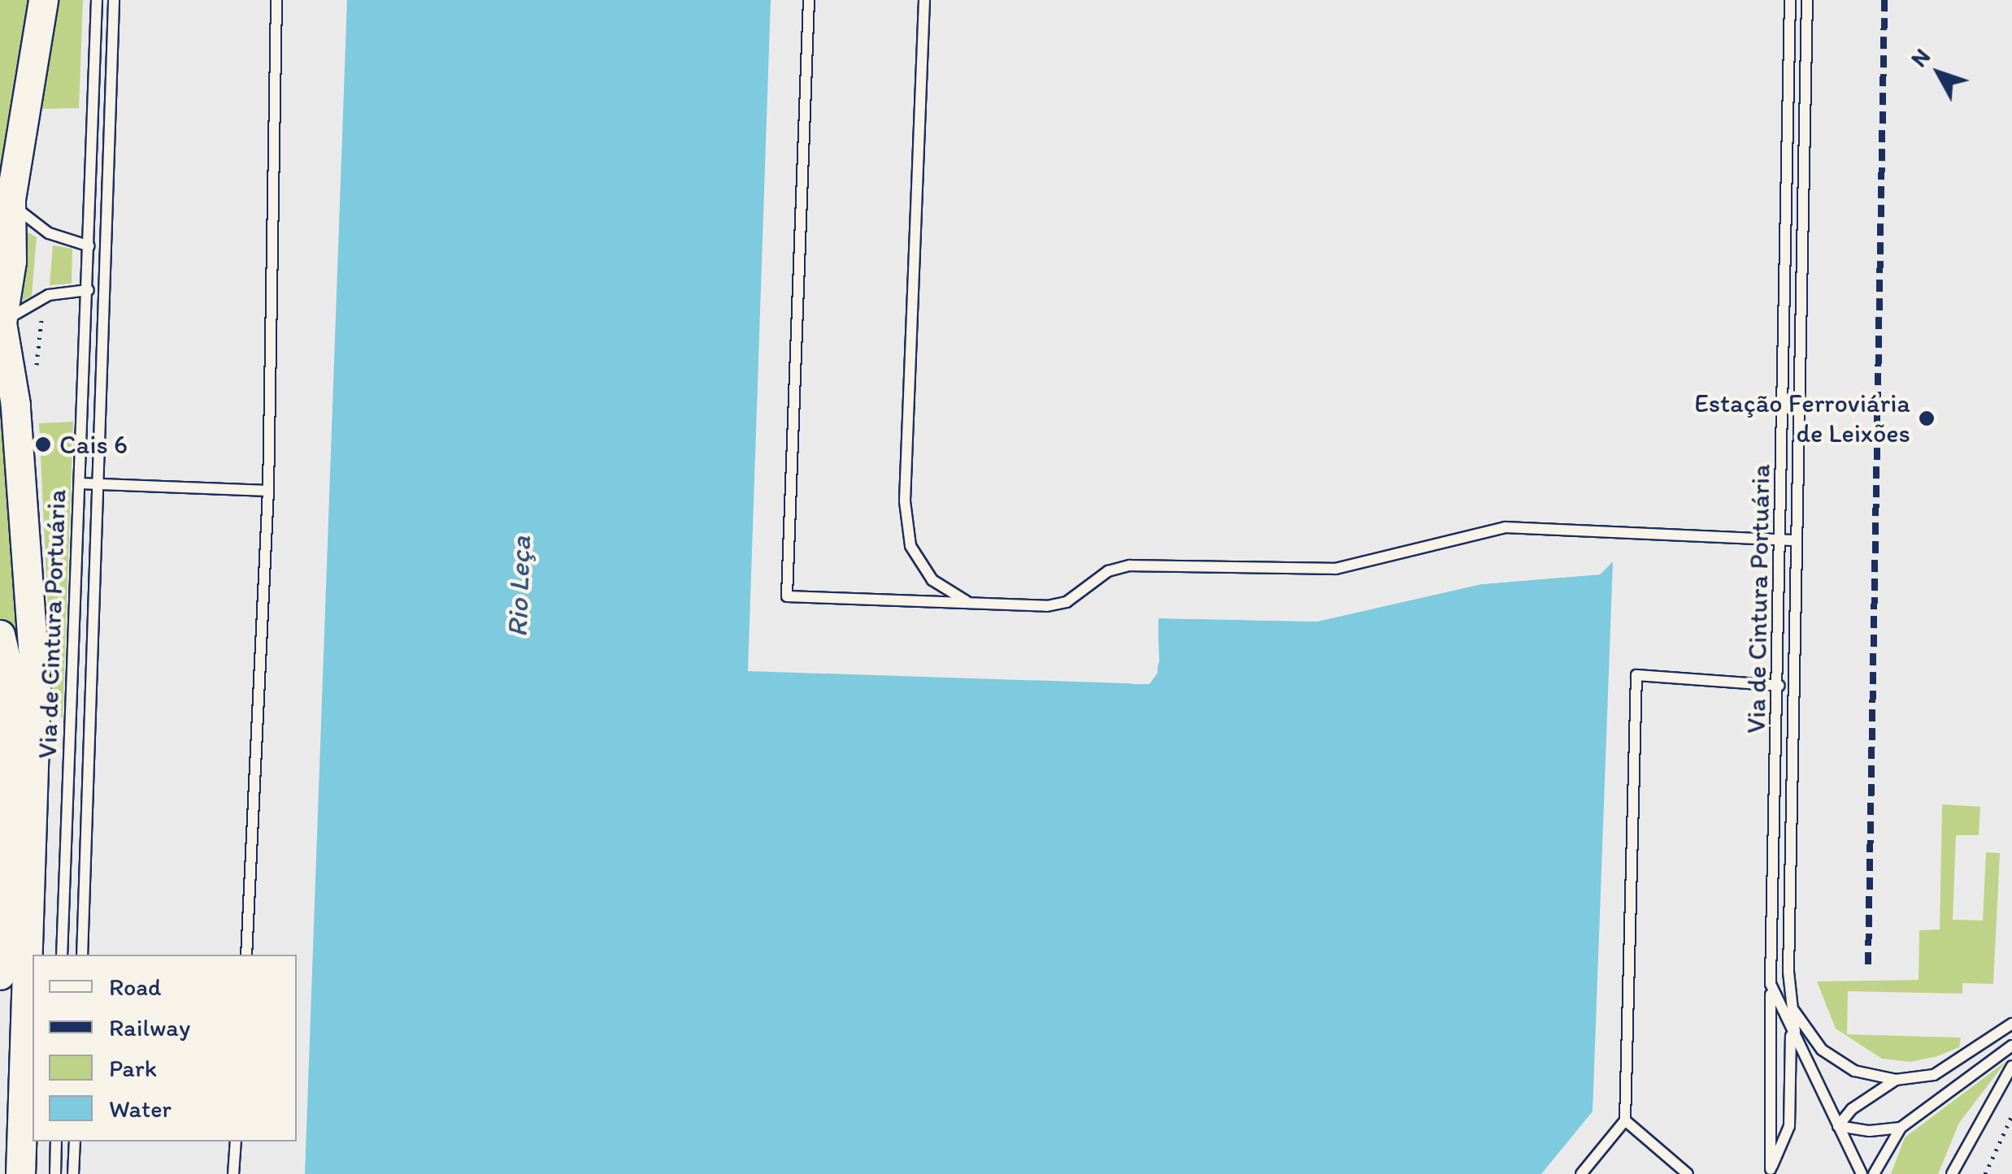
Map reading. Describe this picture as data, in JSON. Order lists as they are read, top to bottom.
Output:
{
  "streets": {
    "lane": ["Via de Cintura Portuária"]
  },
  "water": ["Rio Leça"],
  "places": ["Estação Ferroviária de Leixões", "Cais 6"],
  "legend": [
    "Road",
    "Railway",
    "Park",
    "Water"
  ],
  "north": "top left"
}
